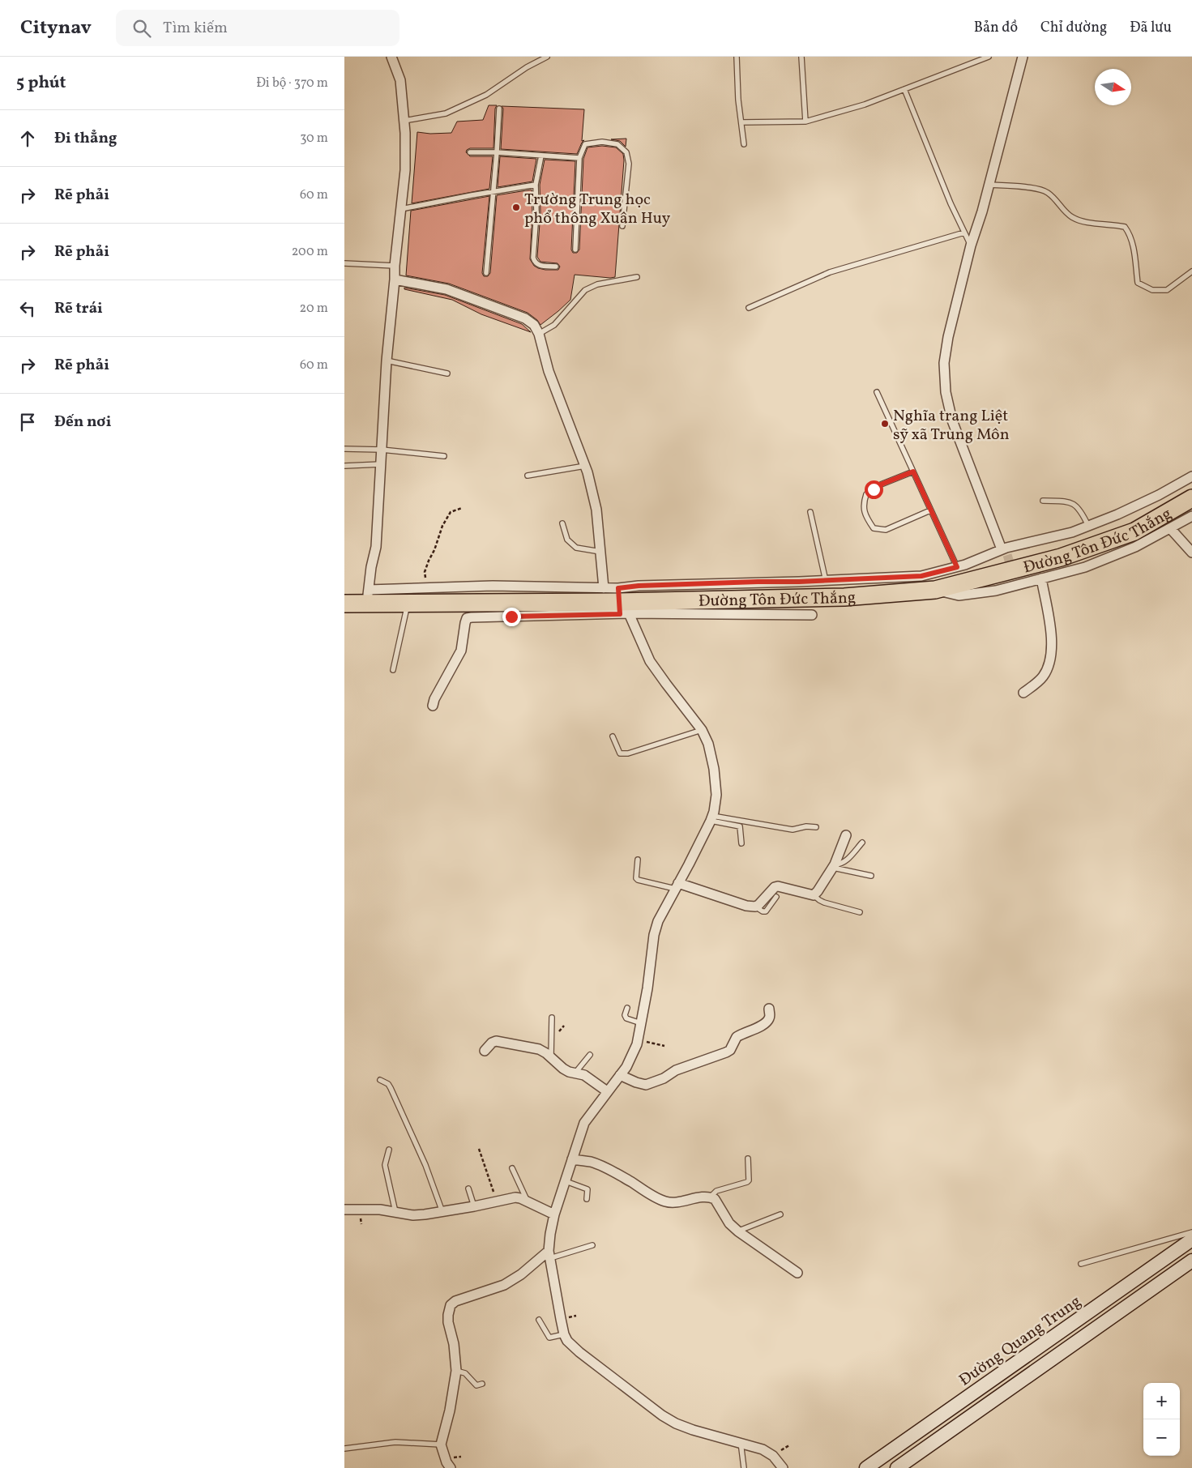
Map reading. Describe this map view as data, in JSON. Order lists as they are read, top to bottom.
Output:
{
  "streets": {
    "highway": ["Đường Tôn Đức Thắng"],
    "main road": ["Đường Quang Trung"]
  },
  "places": ["Trường Trung học phổ thông Xuân Huy", "Nghĩa trang Liệt sỹ xã Trung Môn"],
  "north": "right",
  "page": {
    "header": "Citynav",
    "search": "Tìm kiếm",
    "nav": ["Bản đồ", "Chỉ đường", "Đã lưu"],
    "heading": ["5 phút", "Đi bộ · 370 m"],
    "list": [
      ["Đi thẳng", "30 m"],
      ["Rẽ phải", "60 m"],
      ["Rẽ phải", "200 m"],
      ["Rẽ trái", "20 m"],
      ["Rẽ phải", "60 m"],
      "Đến nơi"
    ],
    "map_buttons": ["+", "−"]
  }
}
